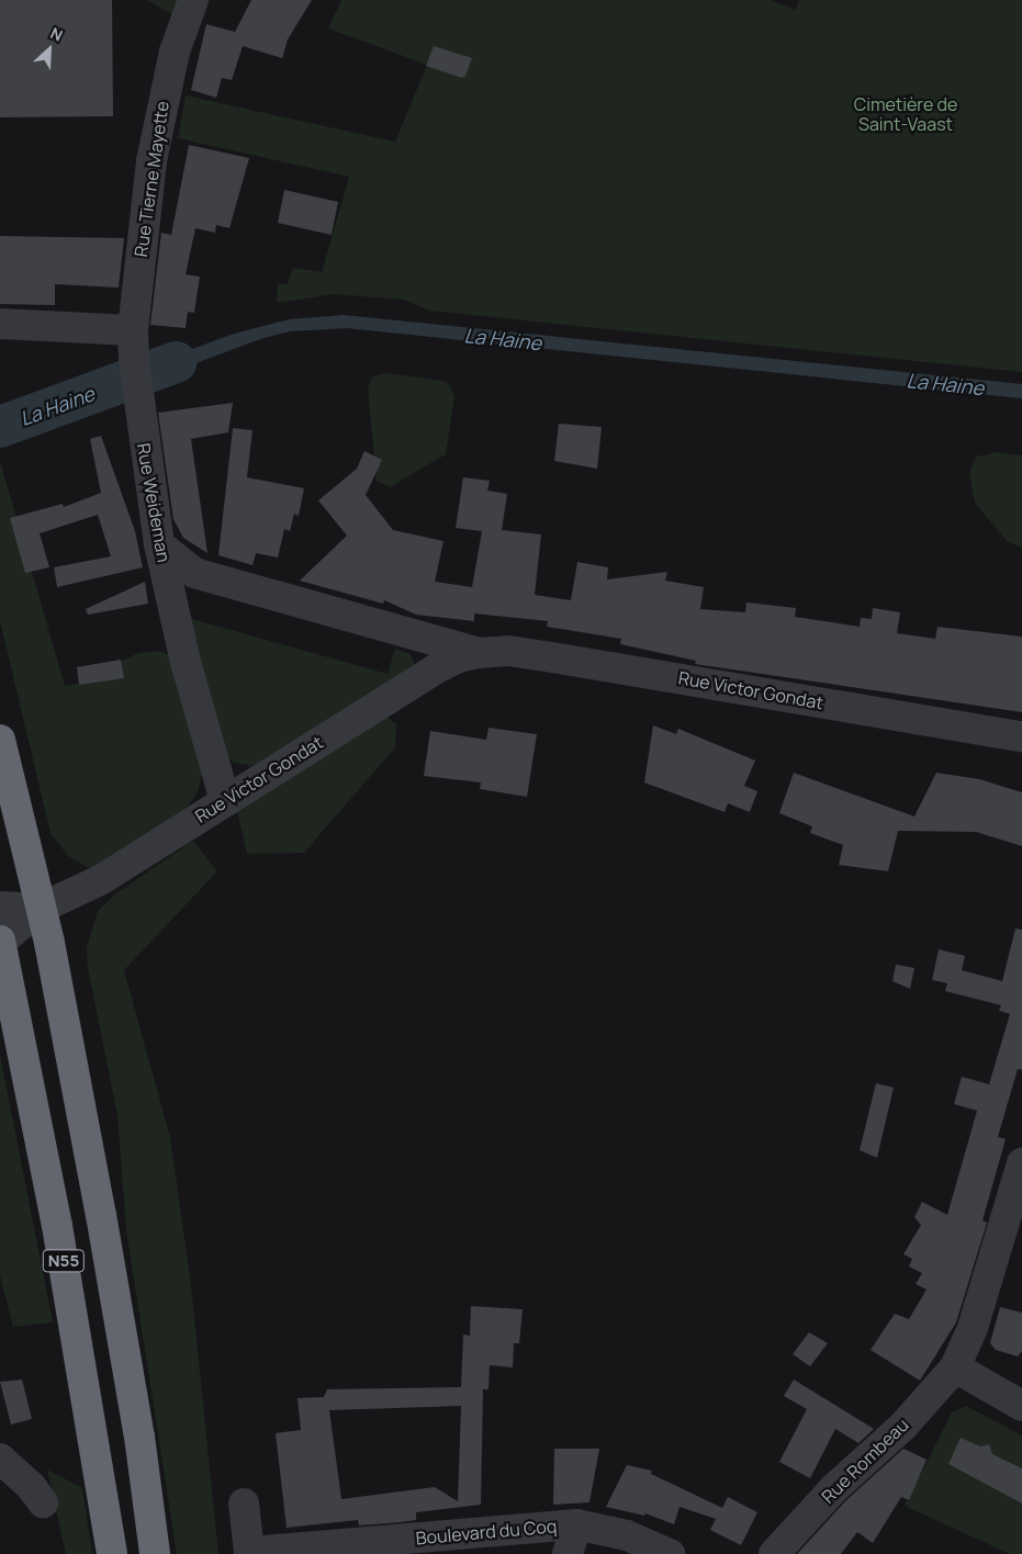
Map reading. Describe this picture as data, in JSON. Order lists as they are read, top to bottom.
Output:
{
  "streets": {
    "highway": ["N55"],
    "street": [
      "Rue Tierne Mayette",
      "Rue Weideman",
      "Rue Victor Gondat",
      "Rue Rombeau",
      "Boulevard du Coq"
    ]
  },
  "crossings": [
    ["Rue Tierne Mayette", "Rue Weideman"],
    ["Rue Weideman", "Rue Victor Gondat"],
    ["Rue Victor Gondat", "N55"]
  ],
  "water": ["La Haine"],
  "parks": ["Cimetière de Saint-Vaast"],
  "north": "top right"
}
